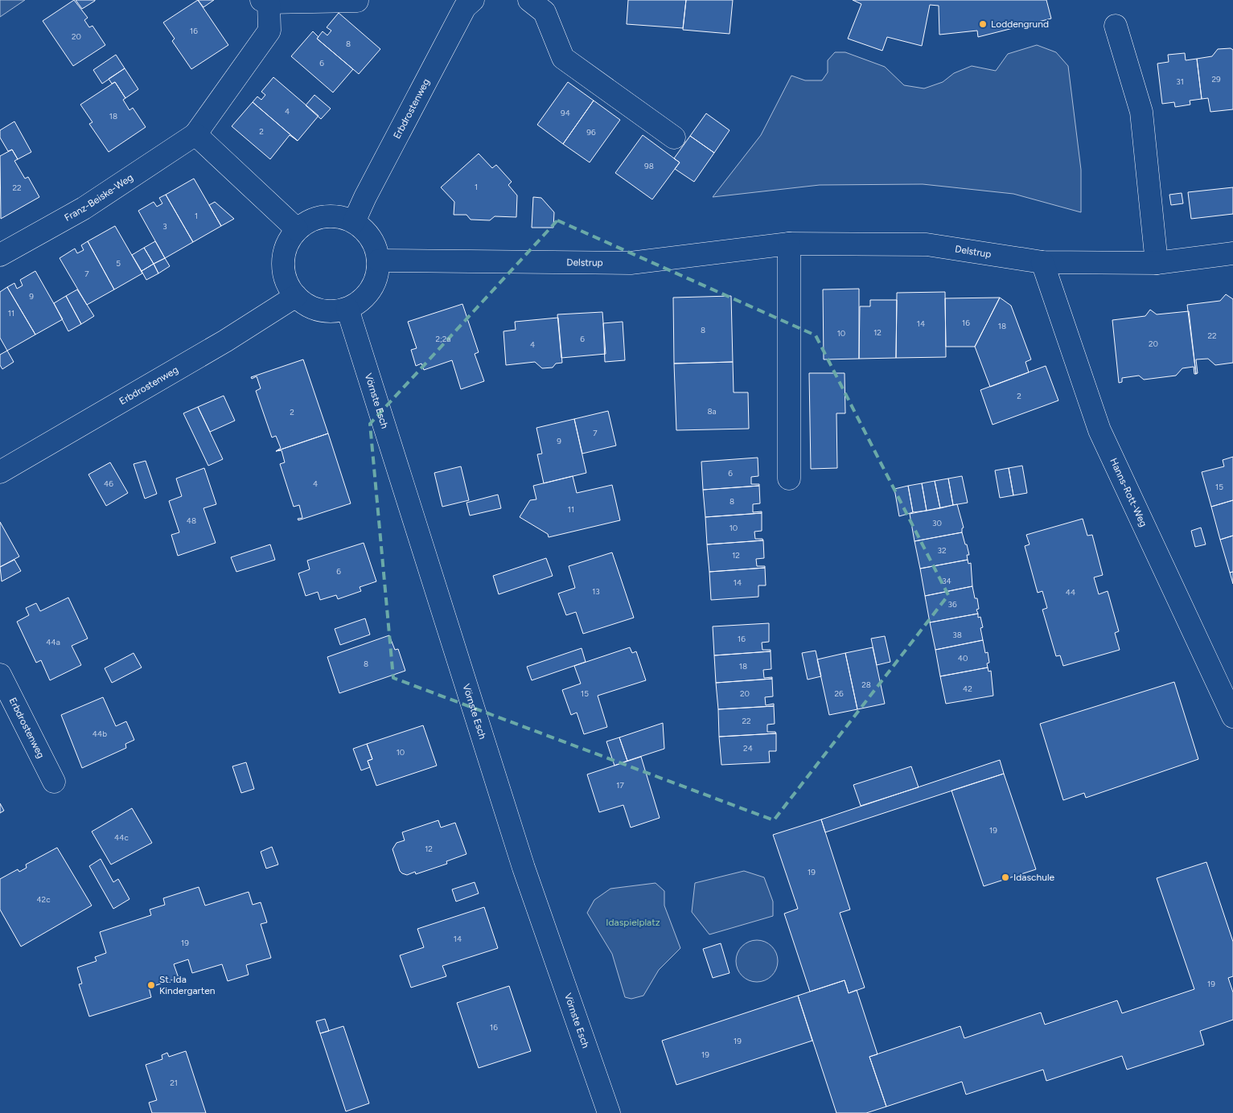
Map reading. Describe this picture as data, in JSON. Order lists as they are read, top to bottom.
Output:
{
  "streets": {
    "street": [
      "Erbdrostenweg",
      "Franz-Beiske-Weg",
      "Delstrup",
      "Vörnste Esch",
      "Hanns-Rott-Weg"
    ]
  },
  "crossings": [
    ["Erbdrostenweg", "Delstrup"],
    ["Erbdrostenweg", "Vörnste Esch"],
    ["Delstrup", "Vörnste Esch"],
    ["Delstrup", "Hanns-Rott-Weg"]
  ],
  "parks": ["Idaspielplatz"],
  "places": ["Loddengrund", "Idaschule", "St. Ida Kindergarten"],
  "house_numbers": [
    "16",
    "20",
    "8",
    "6",
    "29",
    "31",
    "4",
    "94",
    "18",
    "2",
    "96",
    "98",
    "1",
    "22",
    "1",
    "3",
    "5",
    "7",
    "9",
    "11",
    "16",
    "14",
    "18",
    "8",
    "12",
    "10",
    "22",
    "2;2a",
    "6",
    "20",
    "4",
    "2",
    "8a",
    "2",
    "7",
    "9",
    "6",
    "46",
    "4",
    "15",
    "8",
    "11",
    "48",
    "30",
    "10",
    "32",
    "12",
    "6",
    "34",
    "14",
    "13",
    "44",
    "36",
    "38",
    "16",
    "44a",
    "40",
    "8",
    "18",
    "28",
    "42",
    "15",
    "20",
    "26",
    "22",
    "44b",
    "24",
    "10",
    "17",
    "19",
    "44c",
    "12",
    "19",
    "42c",
    "14",
    "19",
    "19",
    "16",
    "19",
    "19",
    "21"
  ]
}
